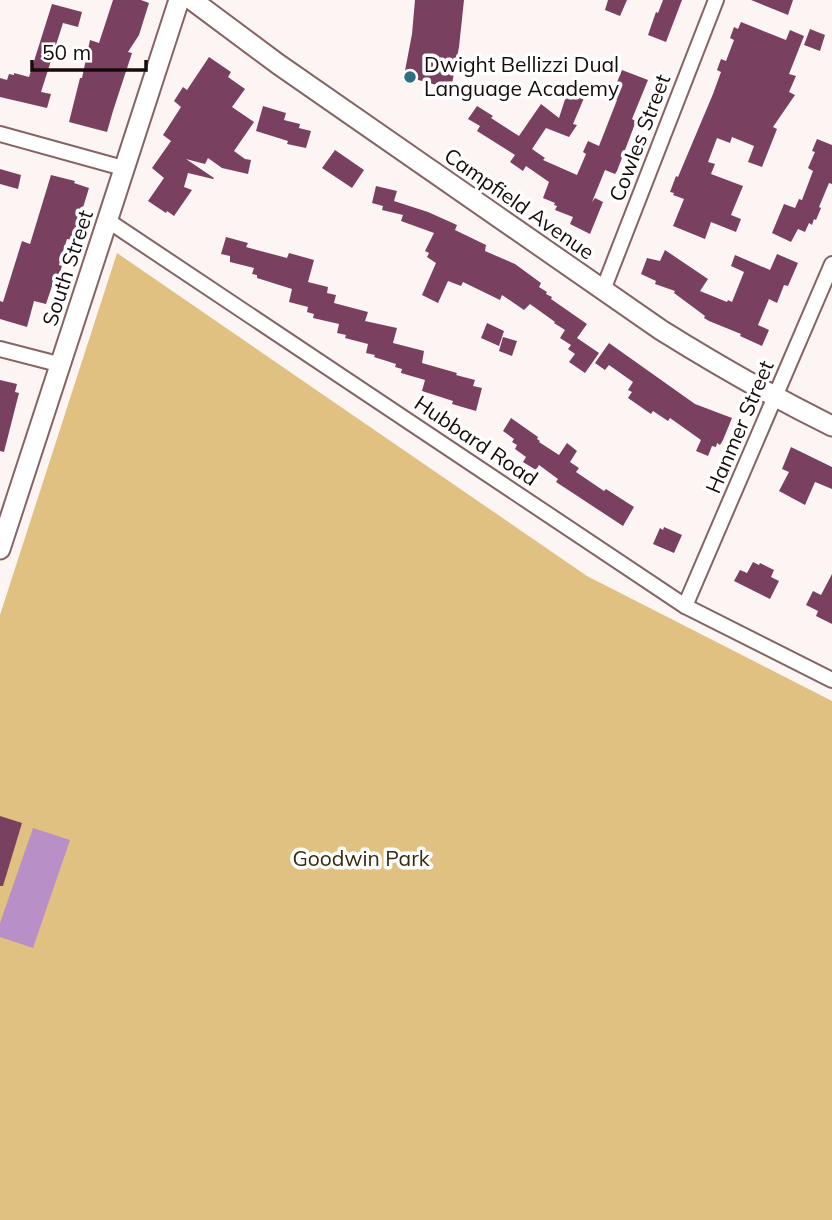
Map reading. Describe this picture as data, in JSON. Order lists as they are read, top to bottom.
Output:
{
  "streets": {
    "street": [
      "Cowles Street",
      "Campfield Avenue",
      "South Street",
      "Hanmer Street",
      "Hubbard Road"
    ]
  },
  "crossings": [
    ["Cowles Street", "Campfield Avenue"],
    ["Campfield Avenue", "Hanmer Street"],
    ["South Street", "Hubbard Road"],
    ["Hanmer Street", "Hubbard Road"]
  ],
  "parks": ["Goodwin Park"],
  "places": ["Dwight Bellizzi Dual Language Academy"],
  "scale_bar": "50 m"
}
